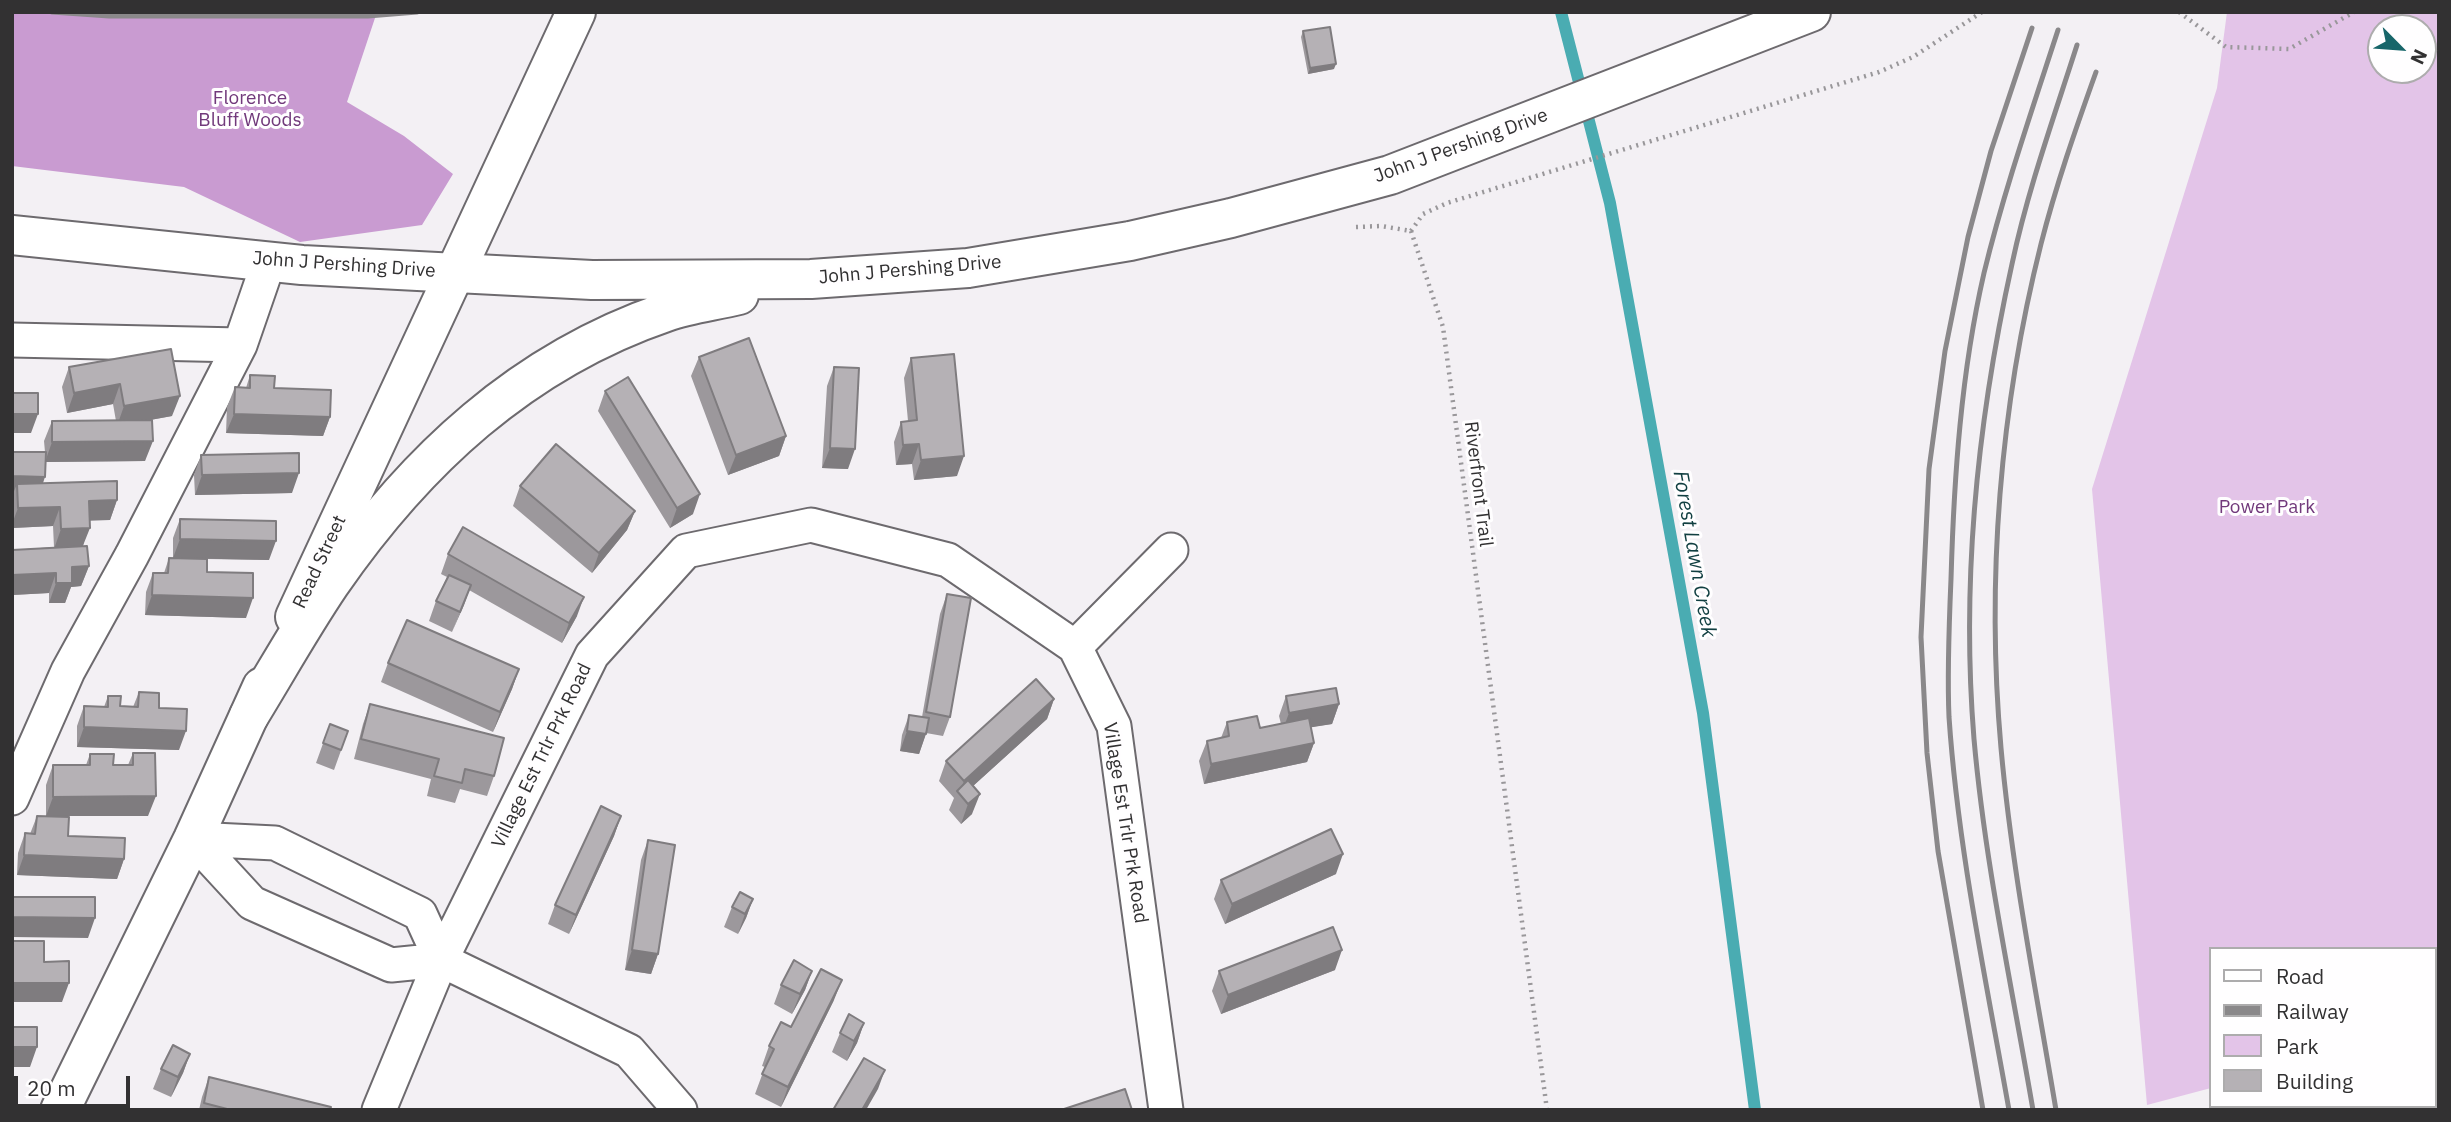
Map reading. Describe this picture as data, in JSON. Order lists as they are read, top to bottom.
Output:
{
  "streets": {
    "main road": ["John J Pershing Drive", "Read Street"],
    "street": ["Village Est Trlr Prk Road"],
    "path": ["Riverfront Trail"]
  },
  "crossings": [
    ["John J Pershing Drive", "Read Street"]
  ],
  "water": ["Forest Lawn Creek"],
  "parks": ["Florence Bluff Woods", "Power Park"],
  "legend": [
    "Road",
    "Railway",
    "Park",
    "Building"
  ],
  "scale_bar": "20 m",
  "north": "bottom right"
}
